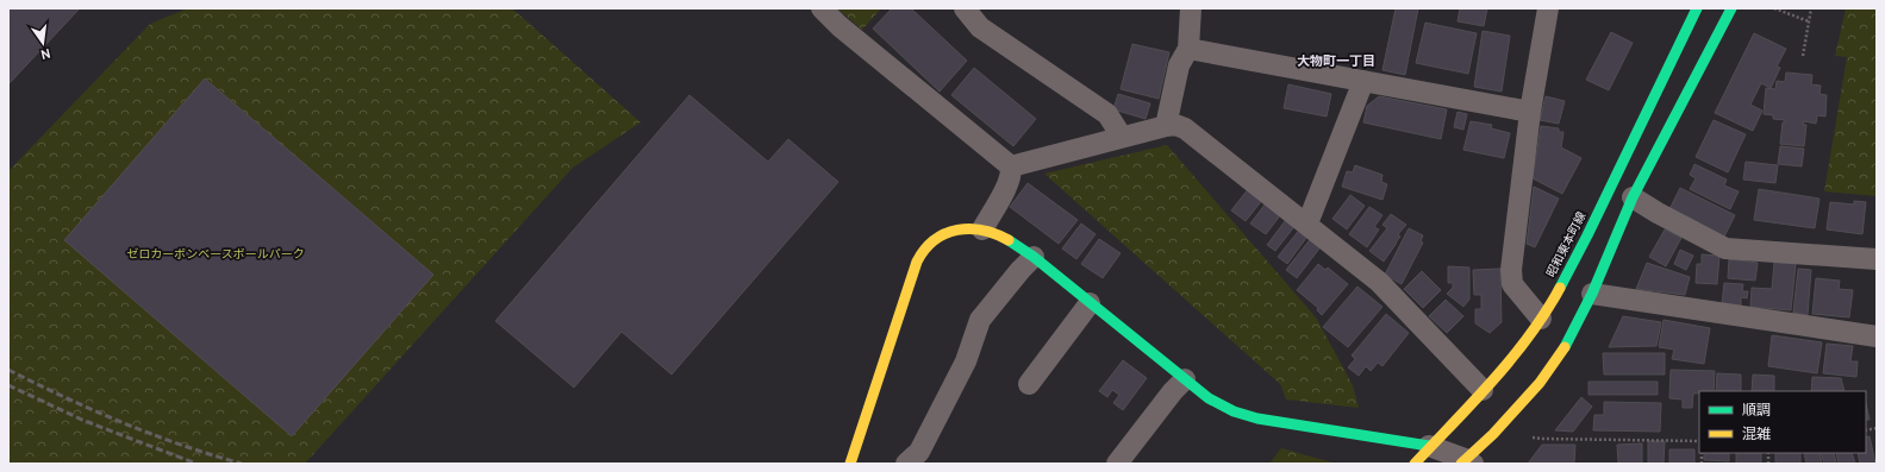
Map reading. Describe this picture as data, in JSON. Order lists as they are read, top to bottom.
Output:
{
  "streets": {
    "main road": ["昭和東本町線"]
  },
  "districts": ["大物町一丁目"],
  "parks": ["ゼロカーボンベースボールパーク"],
  "legend": ["順調", "混雑"],
  "north": "bottom"
}
